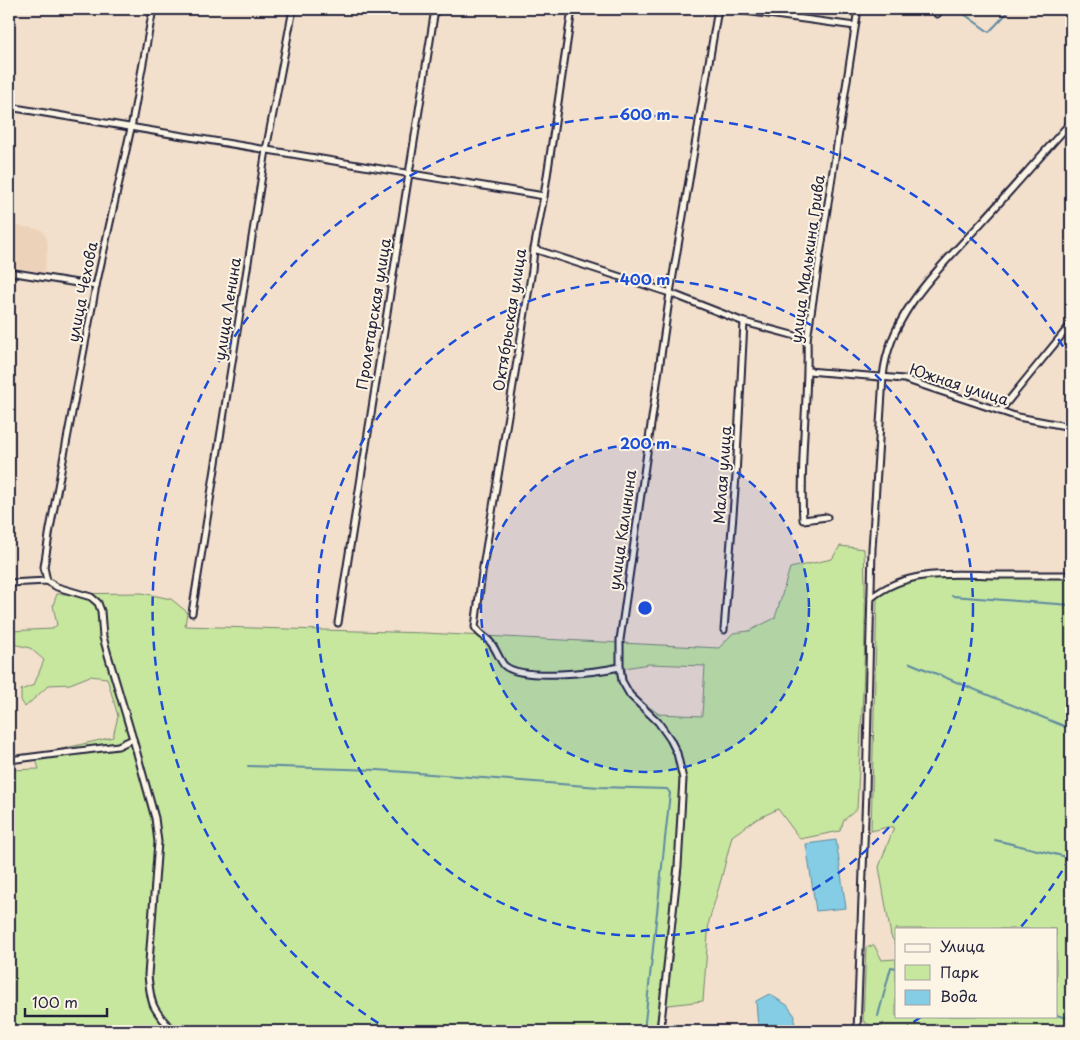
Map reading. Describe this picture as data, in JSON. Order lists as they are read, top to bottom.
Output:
{
  "streets": {
    "street": [
      "улица Малькина Грива",
      "улица Чехова",
      "улица Ленина",
      "Пролетарская улица",
      "Октябрьская улица",
      "Южная улица",
      "Малая улица",
      "улица Калинина"
    ]
  },
  "crossings": [
    ["улица Малькина Грива", "Южная улица"],
    ["Октябрьская улица", "улица Калинина"]
  ],
  "legend": ["Улица", "Парк", "Вода"],
  "scale_bar": "100 m",
  "rings": ["600 m", "400 m", "200 m"]
}
